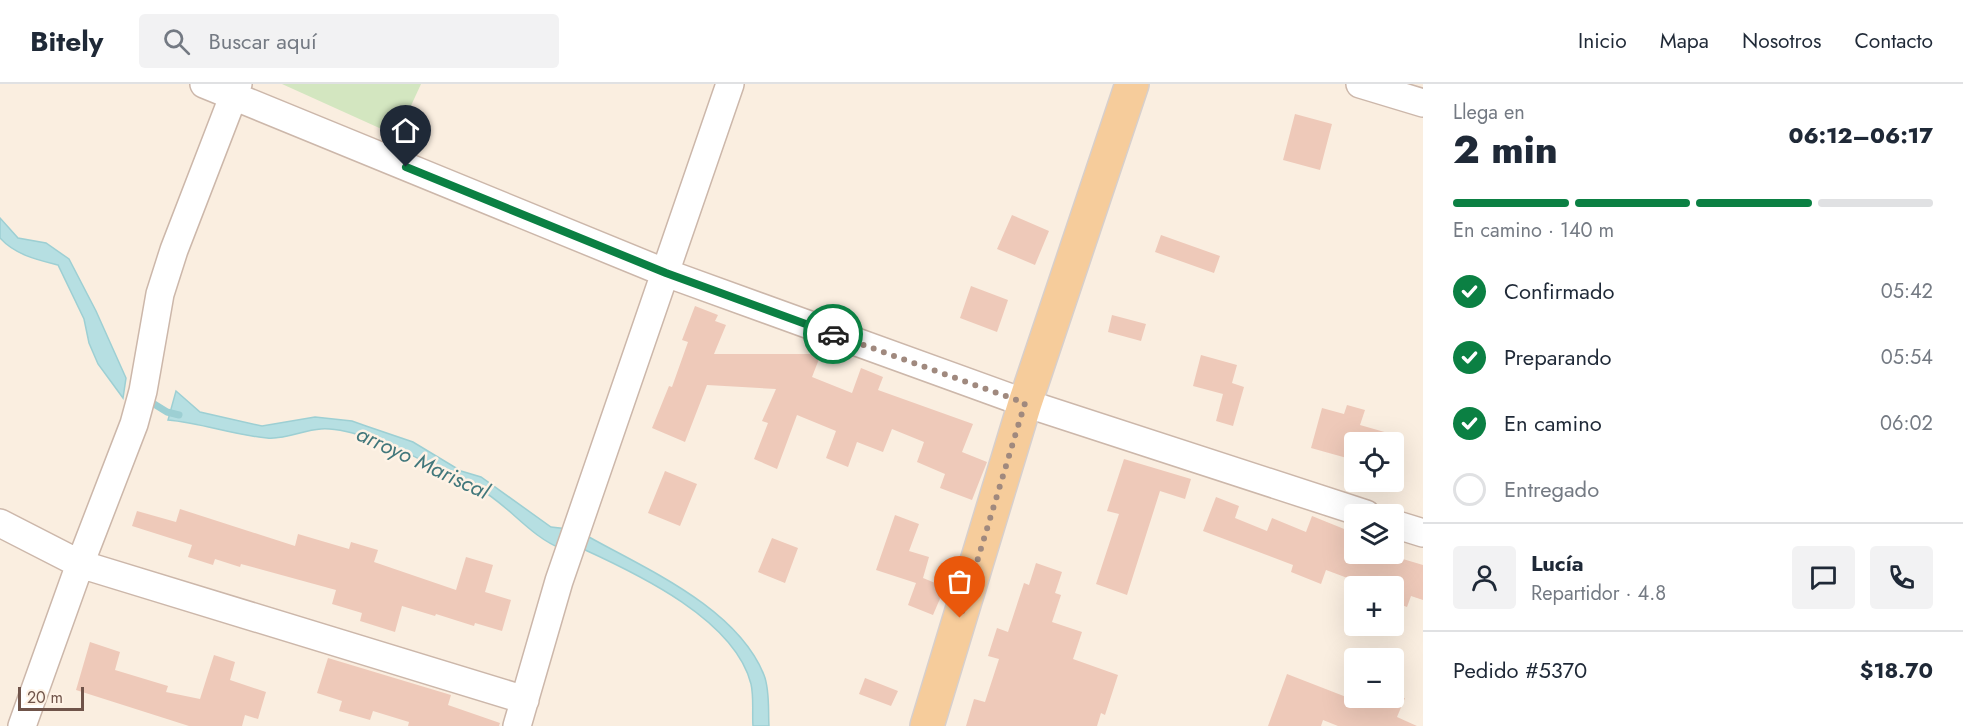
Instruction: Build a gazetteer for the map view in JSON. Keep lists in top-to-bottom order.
{
  "water": ["arroyo Mariscal"],
  "scale_bar": "20 m",
  "page": {
    "header": "Bitely",
    "search": "Buscar aquí",
    "nav": [
      "Inicio",
      "Mapa",
      "Nosotros",
      "Contacto"
    ],
    "heading": ["2 min", "Llega en", "06:12–06:17"],
    "panel": [
      "Lucía",
      "Repartidor · 4.8",
      "Pedido #5370",
      "$18.70"
    ],
    "bar": "En camino · 140 m",
    "list": [
      ["Confirmado", "05:42"],
      ["Preparando", "05:54"],
      ["En camino", "06:02"],
      "Entregado"
    ],
    "map_buttons": ["+", "−"],
    "scale": "20 m"
  }
}
